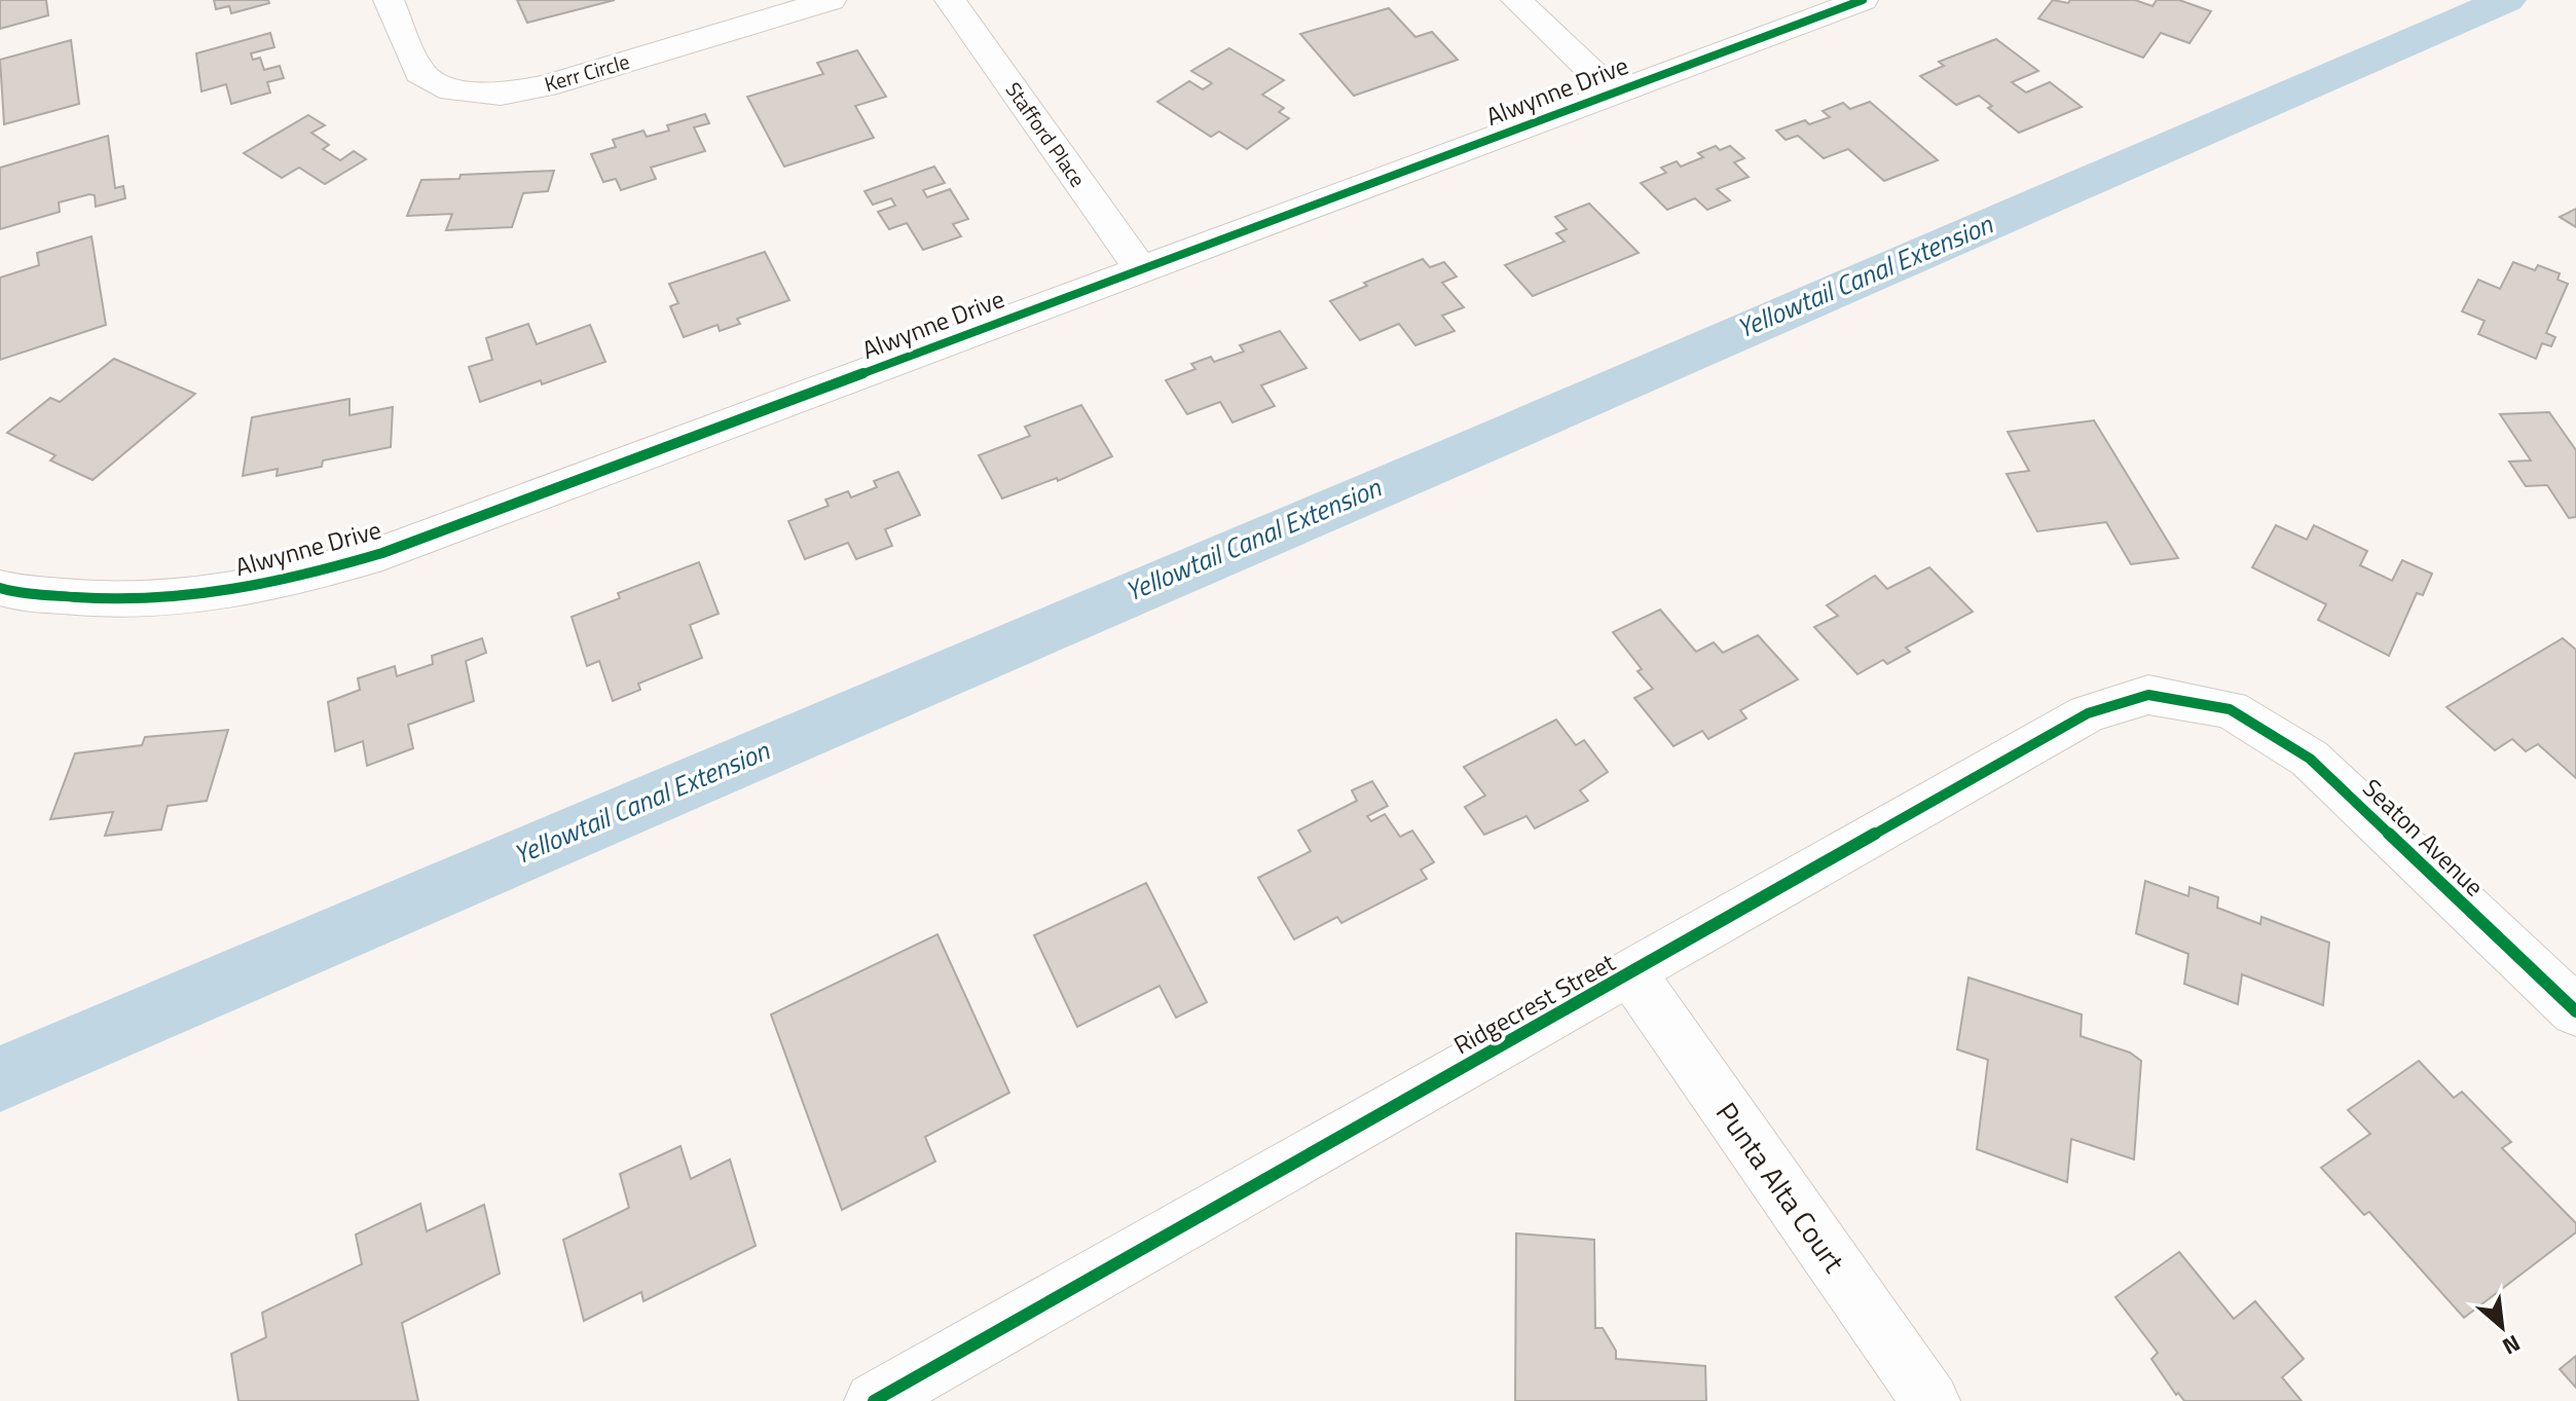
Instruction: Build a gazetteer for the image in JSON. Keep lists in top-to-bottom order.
{
  "streets": {
    "street": [
      "Kerr Circle",
      "Alwynne Drive",
      "Stafford Place",
      "Seaton Avenue",
      "Ridgecrest Street",
      "Punta Alta Court"
    ]
  },
  "crossings": [
    ["Alwynne Drive", "Stafford Place"],
    ["Seaton Avenue", "Ridgecrest Street"],
    ["Ridgecrest Street", "Punta Alta Court"]
  ],
  "water": ["Yellowtail Canal Extension"],
  "north": "bottom right"
}
